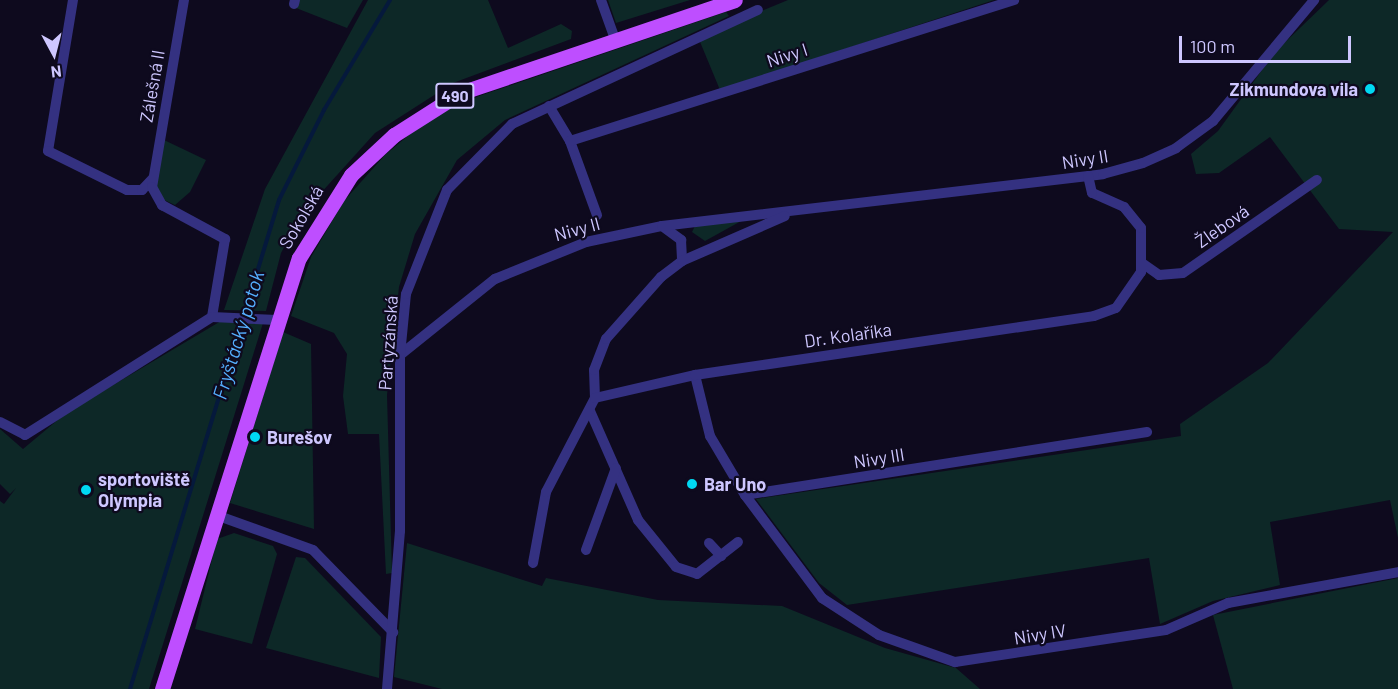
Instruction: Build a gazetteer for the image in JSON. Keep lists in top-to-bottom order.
{
  "streets": {
    "main road": ["490", "Sokolská"],
    "street": [
      "Nivy I",
      "Zálešná II",
      "Nivy II",
      "Žlebová",
      "Dr. Kolaříka",
      "Partyzánská",
      "Nivy III",
      "Nivy IV"
    ]
  },
  "crossings": [
    ["Nivy II", "Dr. Kolaříka"],
    ["Nivy II", "Partyzánská"],
    ["Žlebová", "Dr. Kolaříka"],
    ["Nivy III", "Nivy IV"]
  ],
  "water": ["Fryštácký potok"],
  "places": [
    "Zikmundova vila",
    "Burešov",
    "Bar Uno",
    "sportoviště Olympia"
  ],
  "scale_bar": "100 m",
  "north": "bottom"
}
